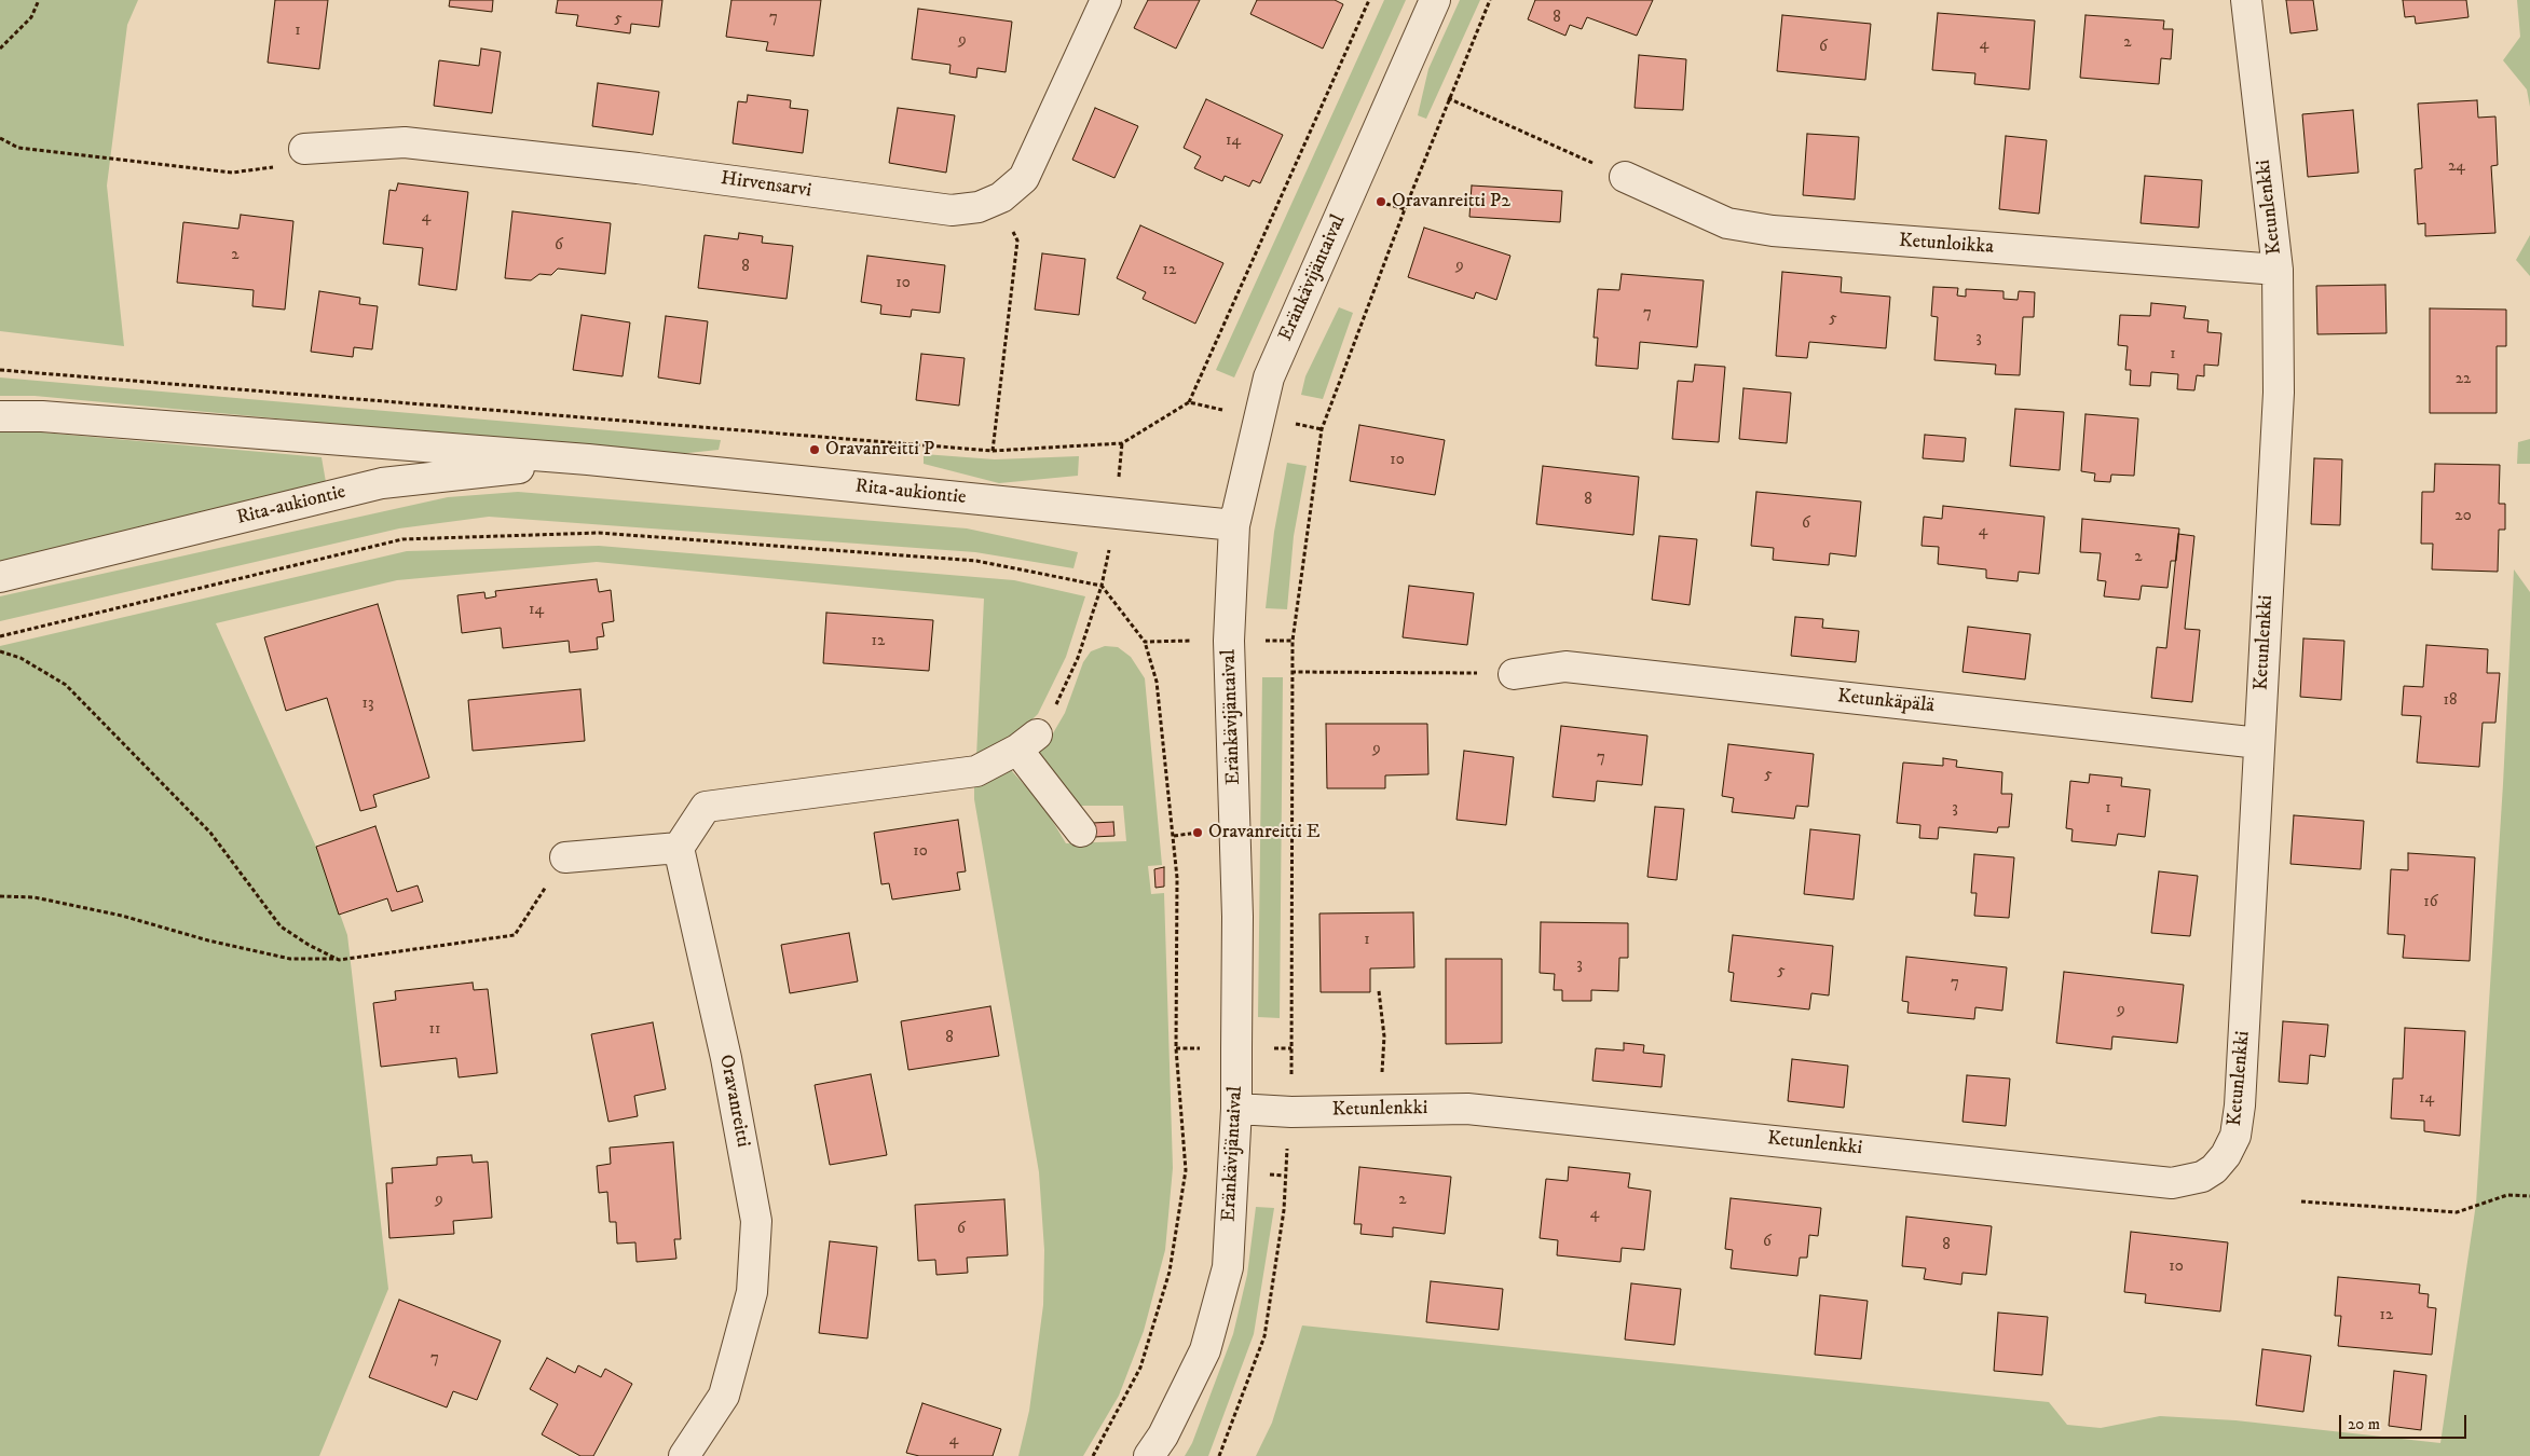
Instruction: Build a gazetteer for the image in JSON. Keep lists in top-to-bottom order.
{
  "streets": {
    "street": [
      "Hirvensarvi",
      "Ketunlenkki",
      "Ketunloikka",
      "Eränkävijäntaival",
      "Rita-aukiontie",
      "Ketunkäpälä",
      "Oravanreitti"
    ]
  },
  "crossings": [
    ["Ketunlenkki", "Ketunloikka"],
    ["Ketunlenkki", "Eränkävijäntaival"],
    ["Ketunlenkki", "Ketunkäpälä"],
    ["Eränkävijäntaival", "Rita-aukiontie"]
  ],
  "places": ["Oravanreitti P2", "Oravanreitti P", "Oravanreitti E"],
  "house_numbers": [
    "7",
    "8",
    "5",
    "1",
    "9",
    "2",
    "4",
    "6",
    "14",
    "24",
    "4",
    "6",
    "2",
    "9",
    "8",
    "12",
    "10",
    "7",
    "5",
    "3",
    "1",
    "22",
    "10",
    "8",
    "20",
    "6",
    "4",
    "2",
    "14",
    "12",
    "18",
    "13",
    "9",
    "7",
    "5",
    "3",
    "1",
    "10",
    "16",
    "1",
    "3",
    "5",
    "7",
    "9",
    "11",
    "8",
    "14",
    "9",
    "2",
    "4",
    "6",
    "6",
    "8",
    "10",
    "12",
    "7",
    "4"
  ],
  "scale_bar": "20 m"
}
